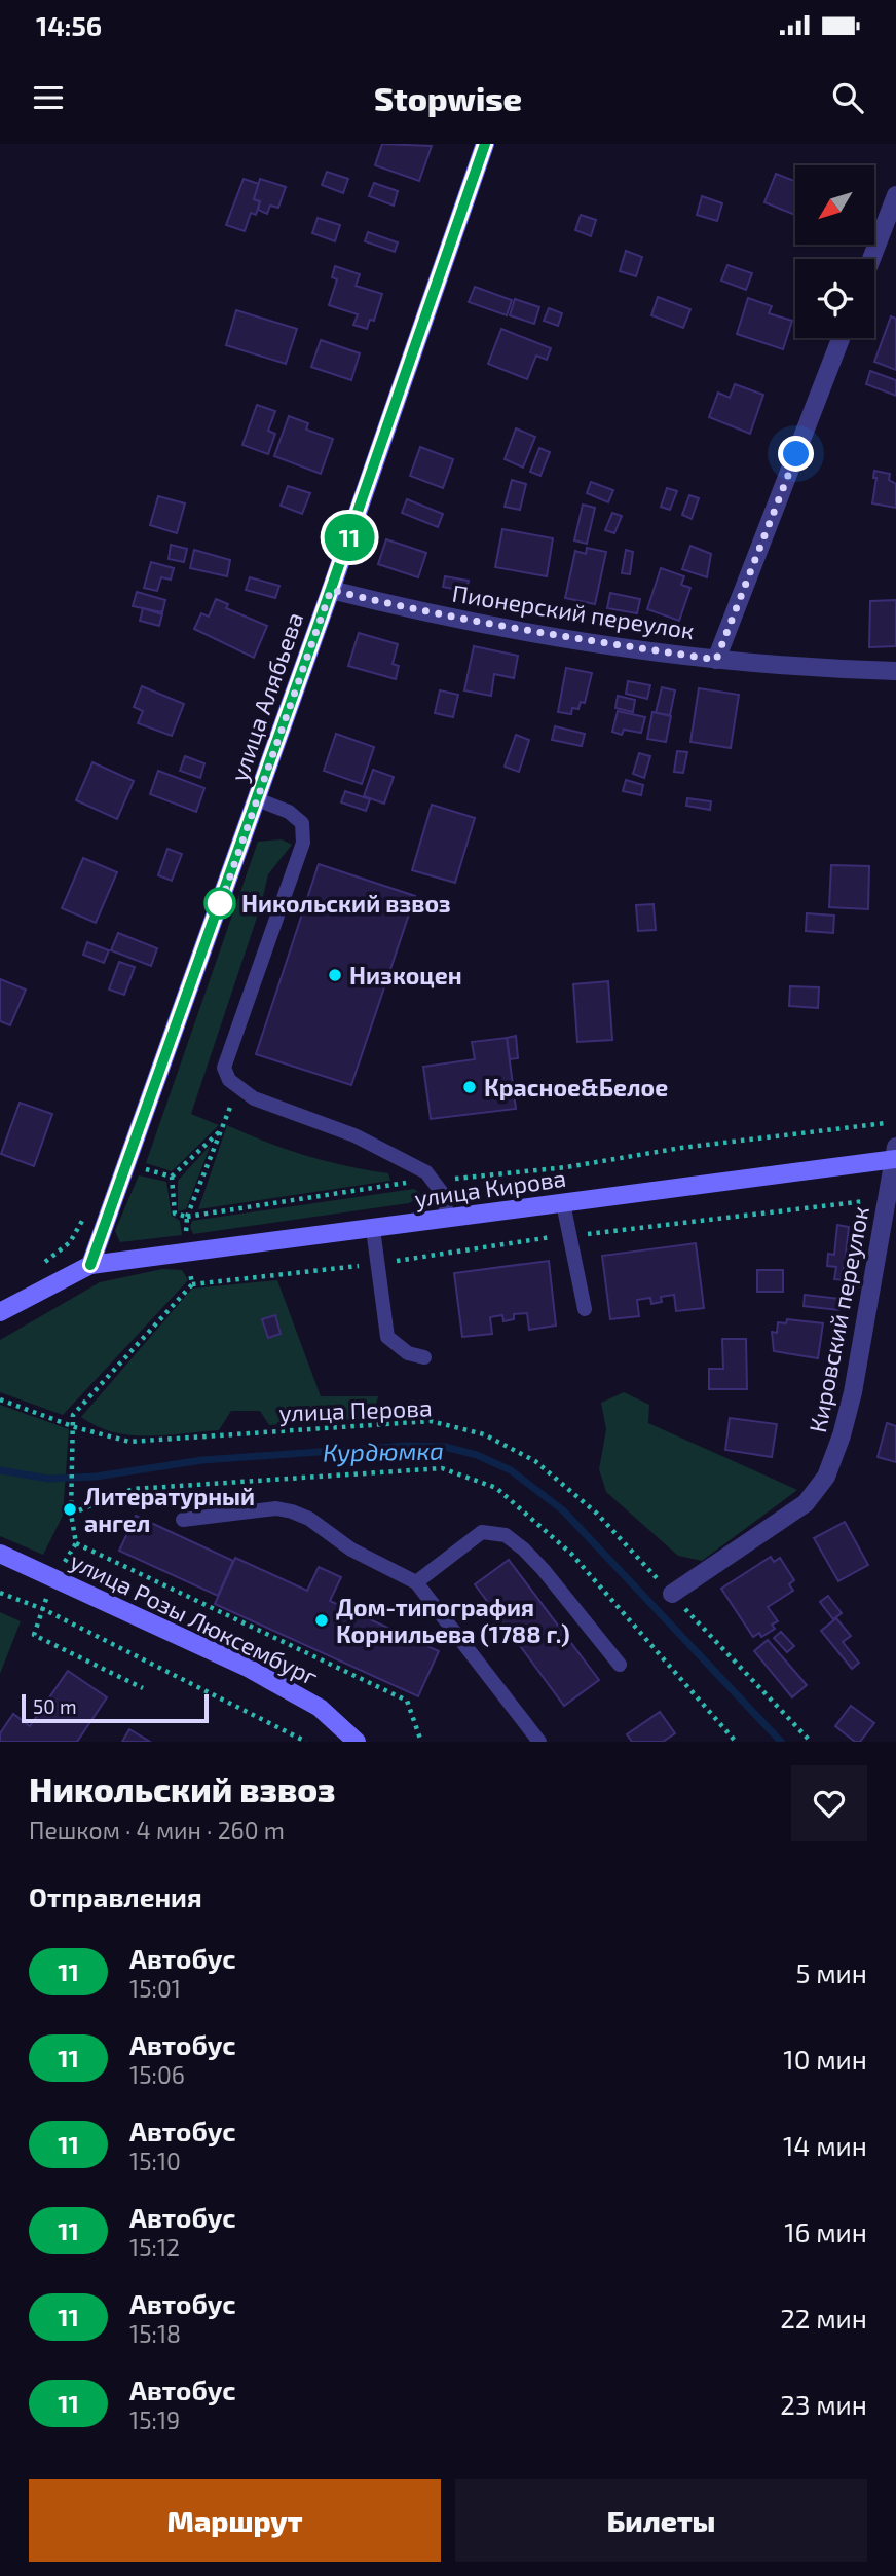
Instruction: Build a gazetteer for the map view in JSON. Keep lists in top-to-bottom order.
{
  "streets": {
    "main road": ["улица Алябьева", "улица Кирова", "улица Розы Люксембург"],
    "street": ["Пионерский переулок", "Кировский переулок"],
    "path": ["улица Перова"]
  },
  "crossings": [
    ["Пионерский переулок", "улица Алябьева"],
    ["улица Алябьева", "улица Кирова"],
    ["улица Кирова", "Кировский переулок"],
    ["Кировский переулок", "улица Перова"]
  ],
  "water": ["Курдюмка"],
  "places": [
    "Никольский взвоз",
    "Низкоцен",
    "Красное&Белое",
    "Литературный ангел",
    "Дом-типография Корнильева (1788 г.)"
  ],
  "lines": ["bus line 11"],
  "scale_bar": "50 m",
  "north": "bottom left",
  "page": {
    "status": "14:56",
    "header": "Stopwise",
    "on_map": "11",
    "scale": "50 m",
    "heading": [
      ["Никольский взвоз", "Пешком · 4 мин · 260 m"],
      "Отправления"
    ],
    "list": [
      {
        "mark": "11",
        "name": "Автобус",
        "note": "15:01",
        "value": "5 мин"
      },
      {
        "mark": "11",
        "name": "Автобус",
        "note": "15:06",
        "value": "10 мин"
      },
      {
        "mark": "11",
        "name": "Автобус",
        "note": "15:10",
        "value": "14 мин"
      },
      {
        "mark": "11",
        "name": "Автобус",
        "note": "15:12",
        "value": "16 мин"
      },
      {
        "mark": "11",
        "name": "Автобус",
        "note": "15:18",
        "value": "22 мин"
      },
      {
        "mark": "11",
        "name": "Автобус",
        "note": "15:19",
        "value": "23 мин"
      }
    ],
    "buttons": ["Маршрут", "Билеты"]
  }
}
